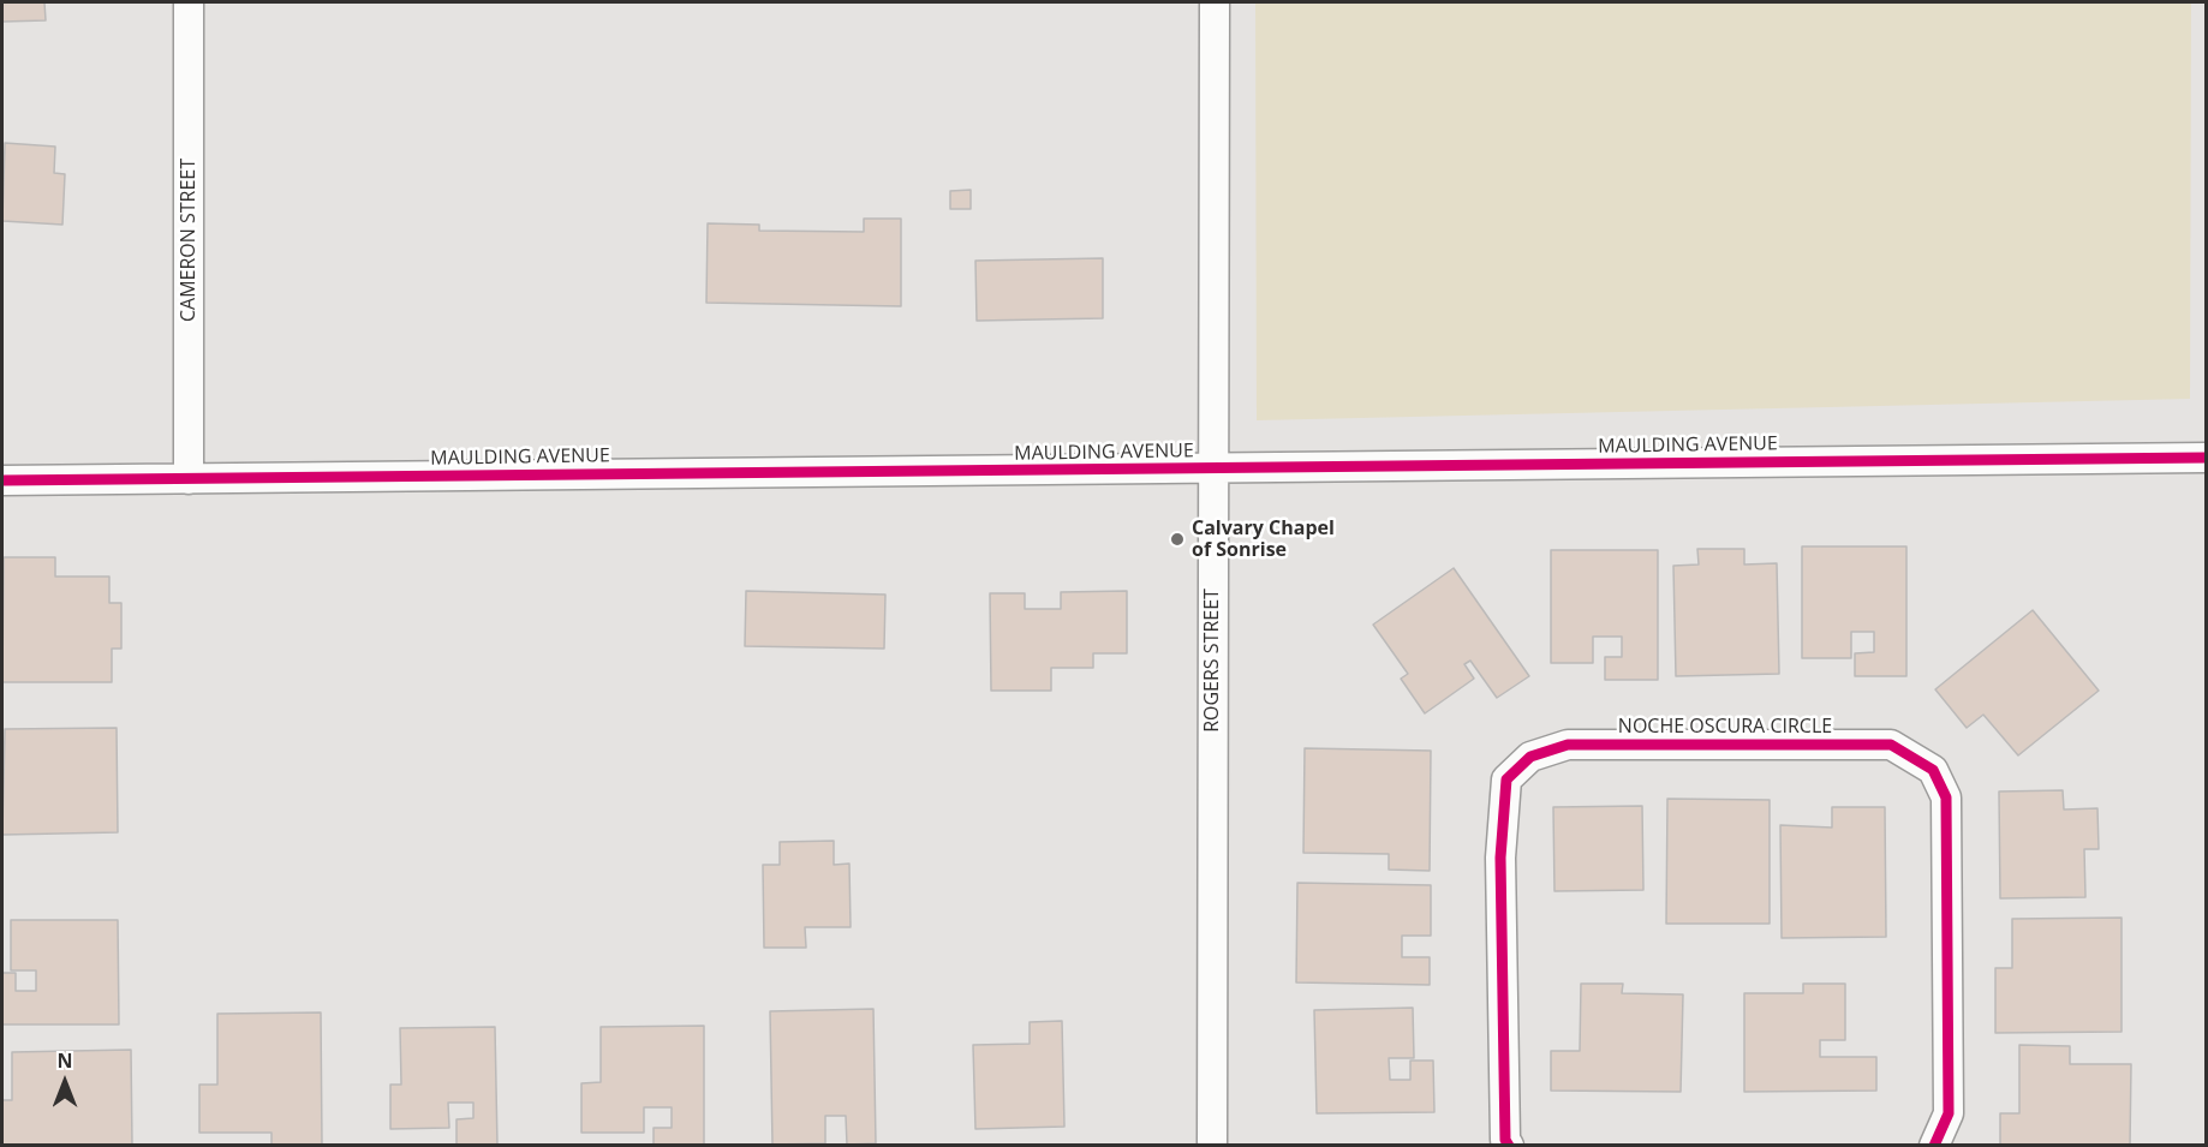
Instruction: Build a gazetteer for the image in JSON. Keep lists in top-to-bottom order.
{
  "streets": {
    "street": [
      "CAMERON STREET",
      "MAULDING AVENUE",
      "ROGERS STREET",
      "NOCHE OSCURA CIRCLE"
    ]
  },
  "crossings": [
    ["CAMERON STREET", "MAULDING AVENUE"],
    ["MAULDING AVENUE", "ROGERS STREET"]
  ],
  "places": ["Calvary Chapel of Sonrise"],
  "north": "top"
}
